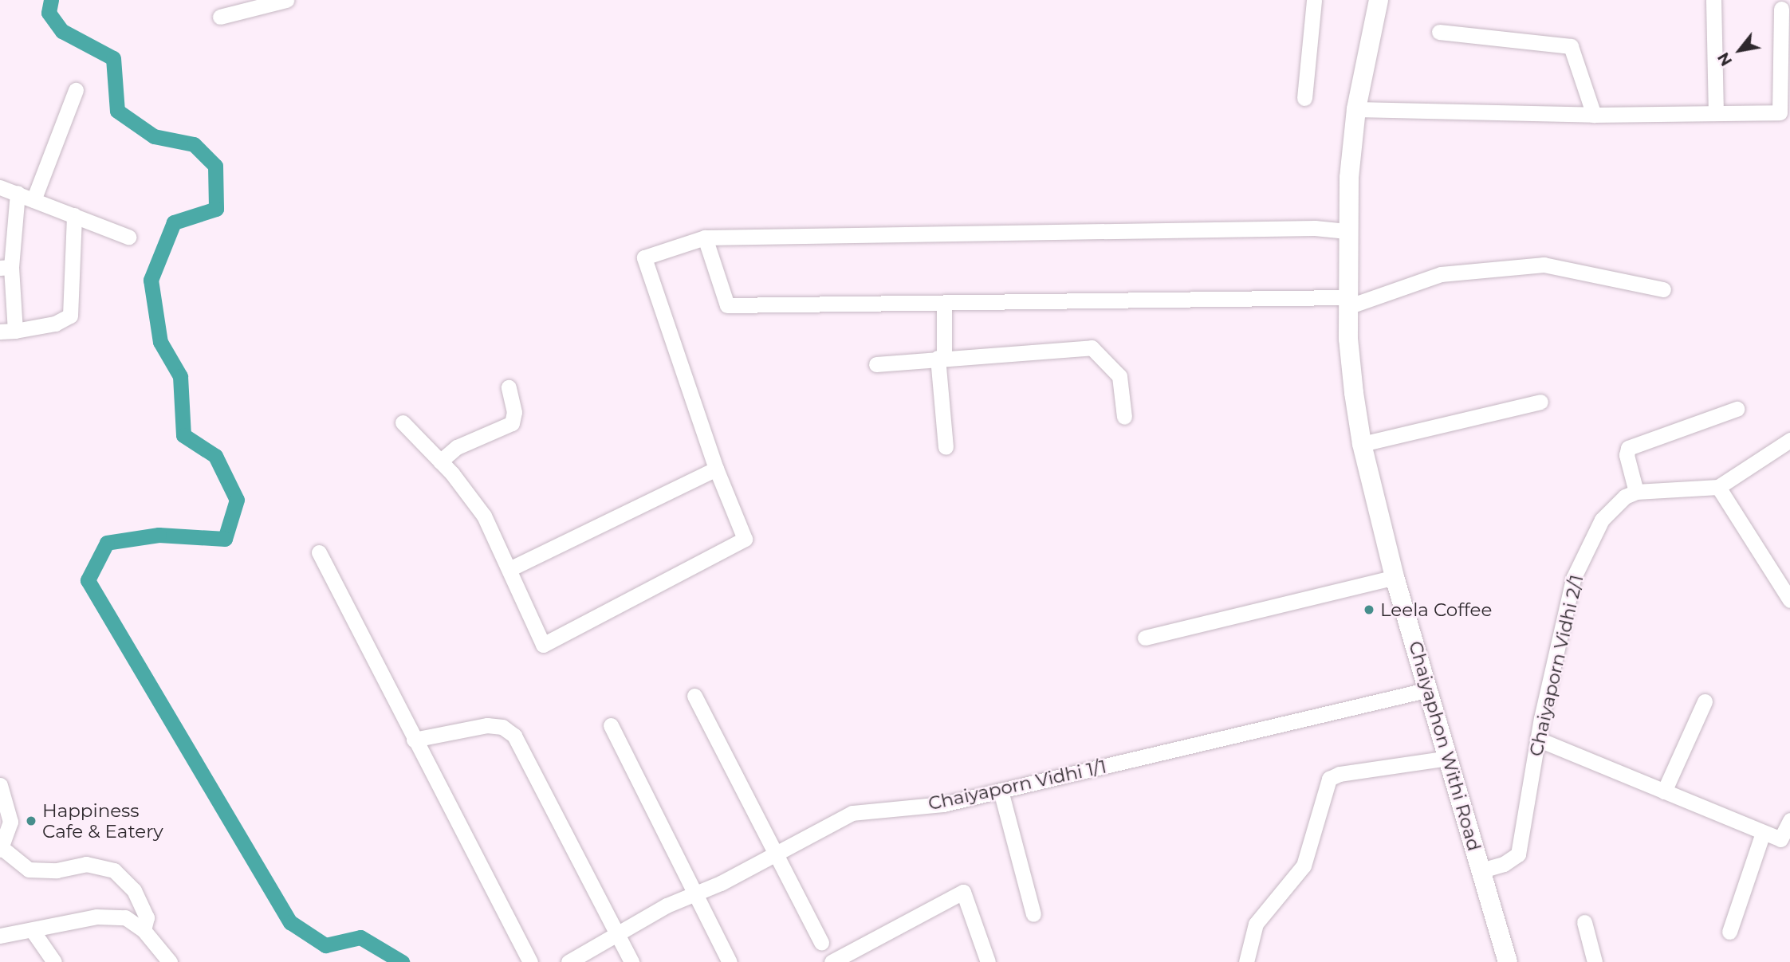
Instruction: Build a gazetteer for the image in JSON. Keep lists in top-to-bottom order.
{
  "streets": {
    "main road": ["Chaiyaphon Withi Road"],
    "street": ["Chaiyaporn Vidhi 2/1", "Chaiyaporn Vidhi 1/1"]
  },
  "crossings": [
    ["Chaiyaporn Vidhi 2/1", "Chaiyaphon Withi Road"],
    ["Chaiyaphon Withi Road", "Chaiyaporn Vidhi 1/1"]
  ],
  "places": ["Leela Coffee", "Happiness Cafe & Eatery"],
  "north": "bottom left"
}
